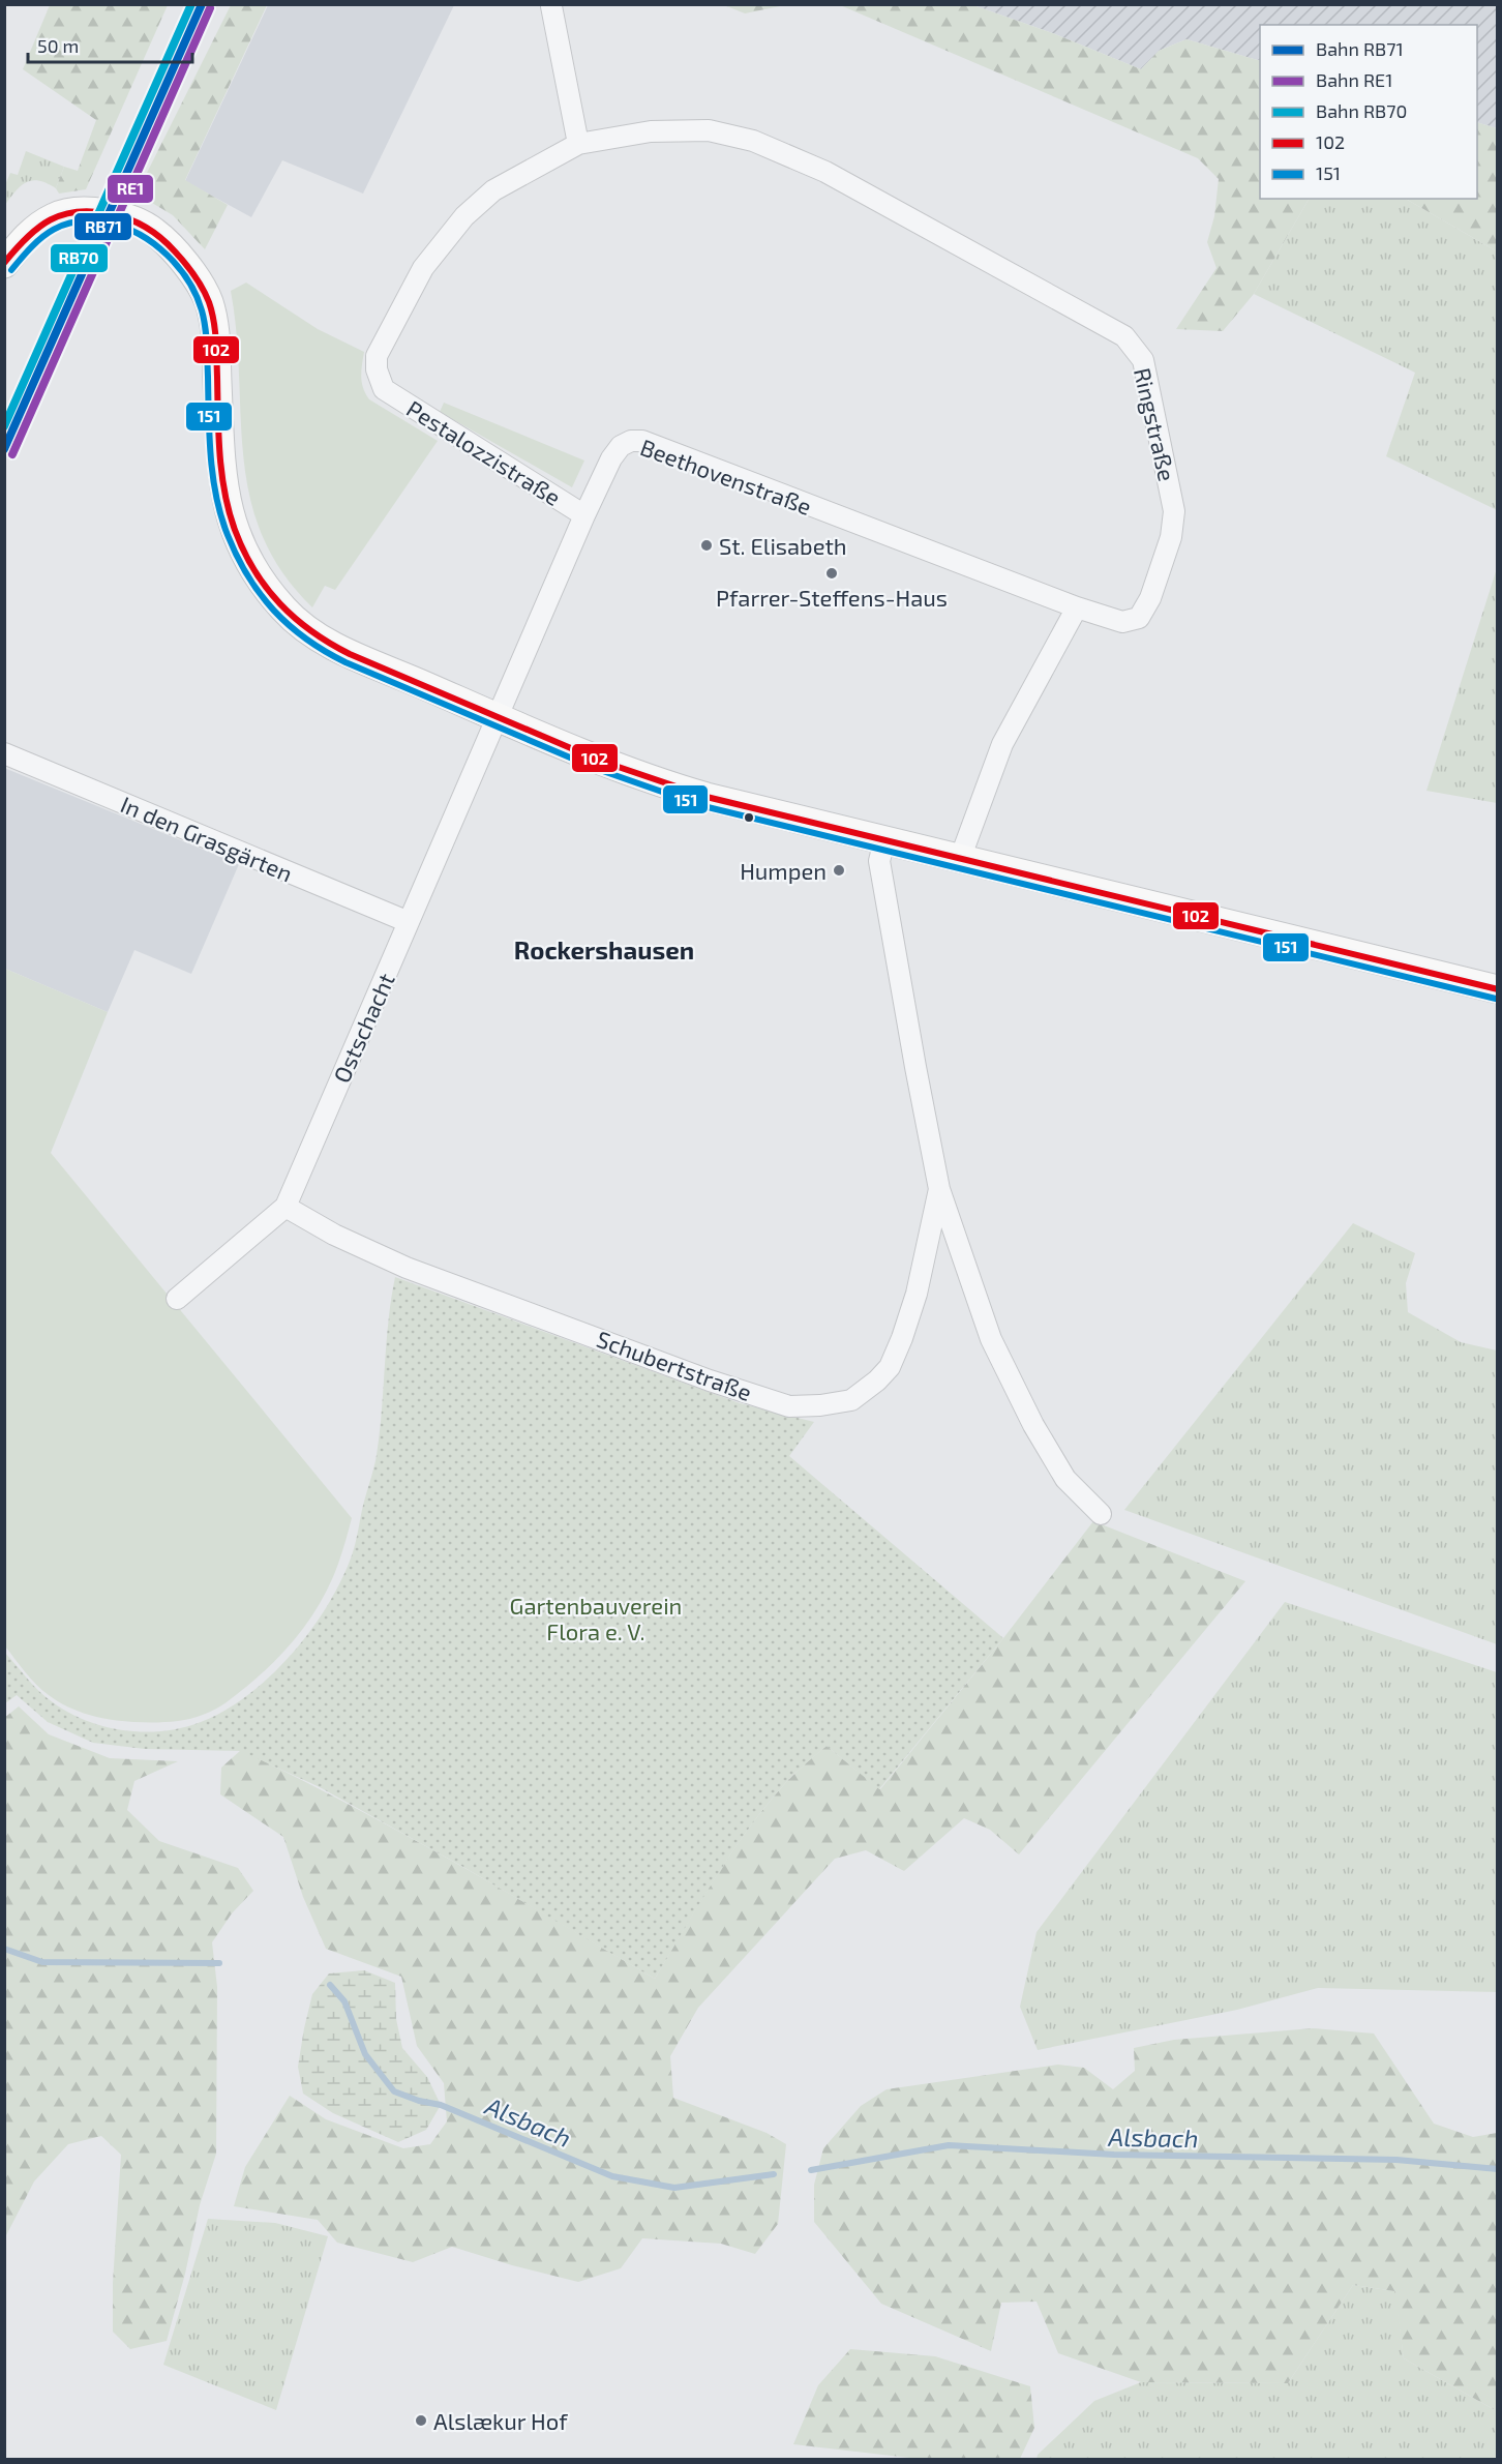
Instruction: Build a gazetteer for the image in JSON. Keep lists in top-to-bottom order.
{
  "streets": {
    "street": [
      "Ringstraße",
      "Pestalozzistraße",
      "Beethovenstraße",
      "In den Grasgärten",
      "Ostschacht",
      "Schubertstraße"
    ]
  },
  "crossings": [
    ["Ringstraße", "Pestalozzistraße"],
    ["Ringstraße", "Beethovenstraße"],
    ["Pestalozzistraße", "Beethovenstraße"],
    ["Beethovenstraße", "Ostschacht"],
    ["In den Grasgärten", "Ostschacht"],
    ["Ostschacht", "Schubertstraße"]
  ],
  "districts": ["Rockershausen"],
  "water": ["Alsbach"],
  "parks": ["Gartenbauverein Flora e. V."],
  "places": [
    "St. Elisabeth",
    "Pfarrer-Steffens-Haus",
    "Humpen",
    "Alslækur Hof"
  ],
  "lines": [
    "rail line RB71",
    "rail line RB70",
    "rail line RE1",
    "transit line 102",
    "transit line 151"
  ],
  "legend": [
    "Bahn RB71",
    "Bahn RE1",
    "Bahn RB70",
    "102",
    "151"
  ],
  "scale_bar": "50 m"
}
